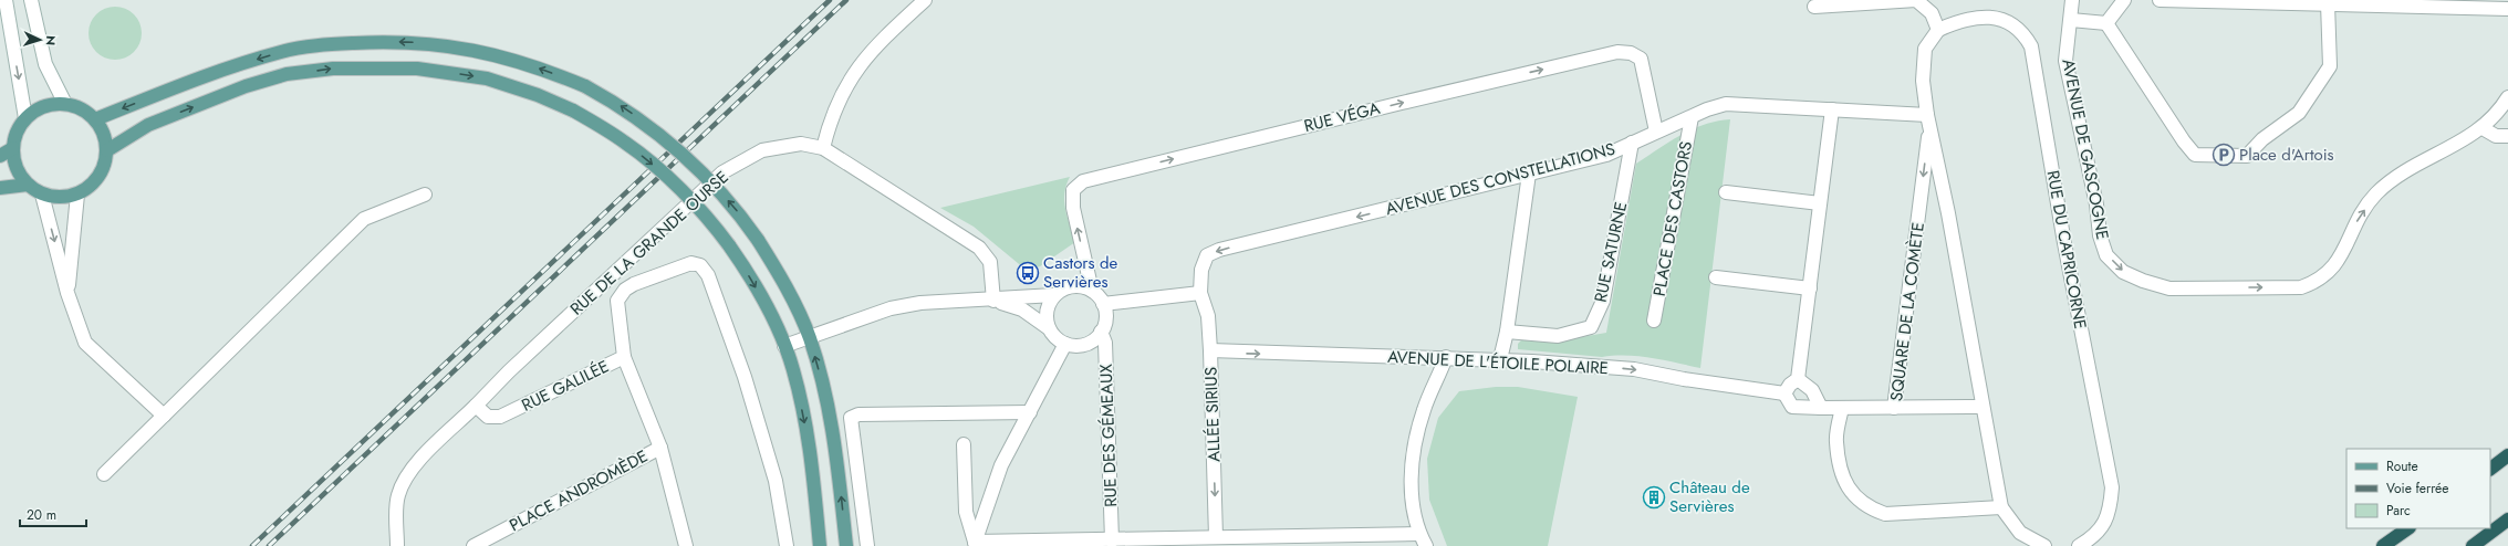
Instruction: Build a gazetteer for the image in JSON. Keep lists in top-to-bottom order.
{
  "streets": {
    "street": [
      "RUE VÉGA",
      "AVENUE DE GASCOGNE",
      "AVENUE DES CONSTELLATIONS",
      "PLACE DES CASTORS",
      "RUE DE LA GRANDE OURSE",
      "RUE DU CAPRICORNE",
      "RUE SATURNE",
      "SQUARE DE LA COMÈTE",
      "AVENUE DE L'ÉTOILE POLAIRE",
      "RUE GALILÉE",
      "ALLÉE SIRIUS",
      "RUE DES GÉMEAUX",
      "PLACE ANDROMÈDE"
    ]
  },
  "crossings": [
    ["RUE VÉGA", "AVENUE DES CONSTELLATIONS"],
    ["RUE VÉGA", "RUE DES GÉMEAUX"],
    ["AVENUE DES CONSTELLATIONS", "PLACE DES CASTORS"],
    ["AVENUE DES CONSTELLATIONS", "RUE SATURNE"],
    ["AVENUE DES CONSTELLATIONS", "SQUARE DE LA COMÈTE"],
    ["AVENUE DES CONSTELLATIONS", "ALLÉE SIRIUS"],
    ["RUE DE LA GRANDE OURSE", "RUE GALILÉE"],
    ["RUE DU CAPRICORNE", "SQUARE DE LA COMÈTE"],
    ["AVENUE DE L'ÉTOILE POLAIRE", "ALLÉE SIRIUS"]
  ],
  "one_way": ["AVENUE DES CONSTELLATIONS", "AVENUE DE L'ÉTOILE POLAIRE", "ALLÉE SIRIUS"],
  "places": {
    "parking": ["Place d'Artois"],
    "bus stop": ["Castors de Servières"],
    "building": ["Château de Servières"]
  },
  "legend": ["Route", "Voie ferrée", "Parc"],
  "scale_bar": "20 m",
  "north": "right"
}
